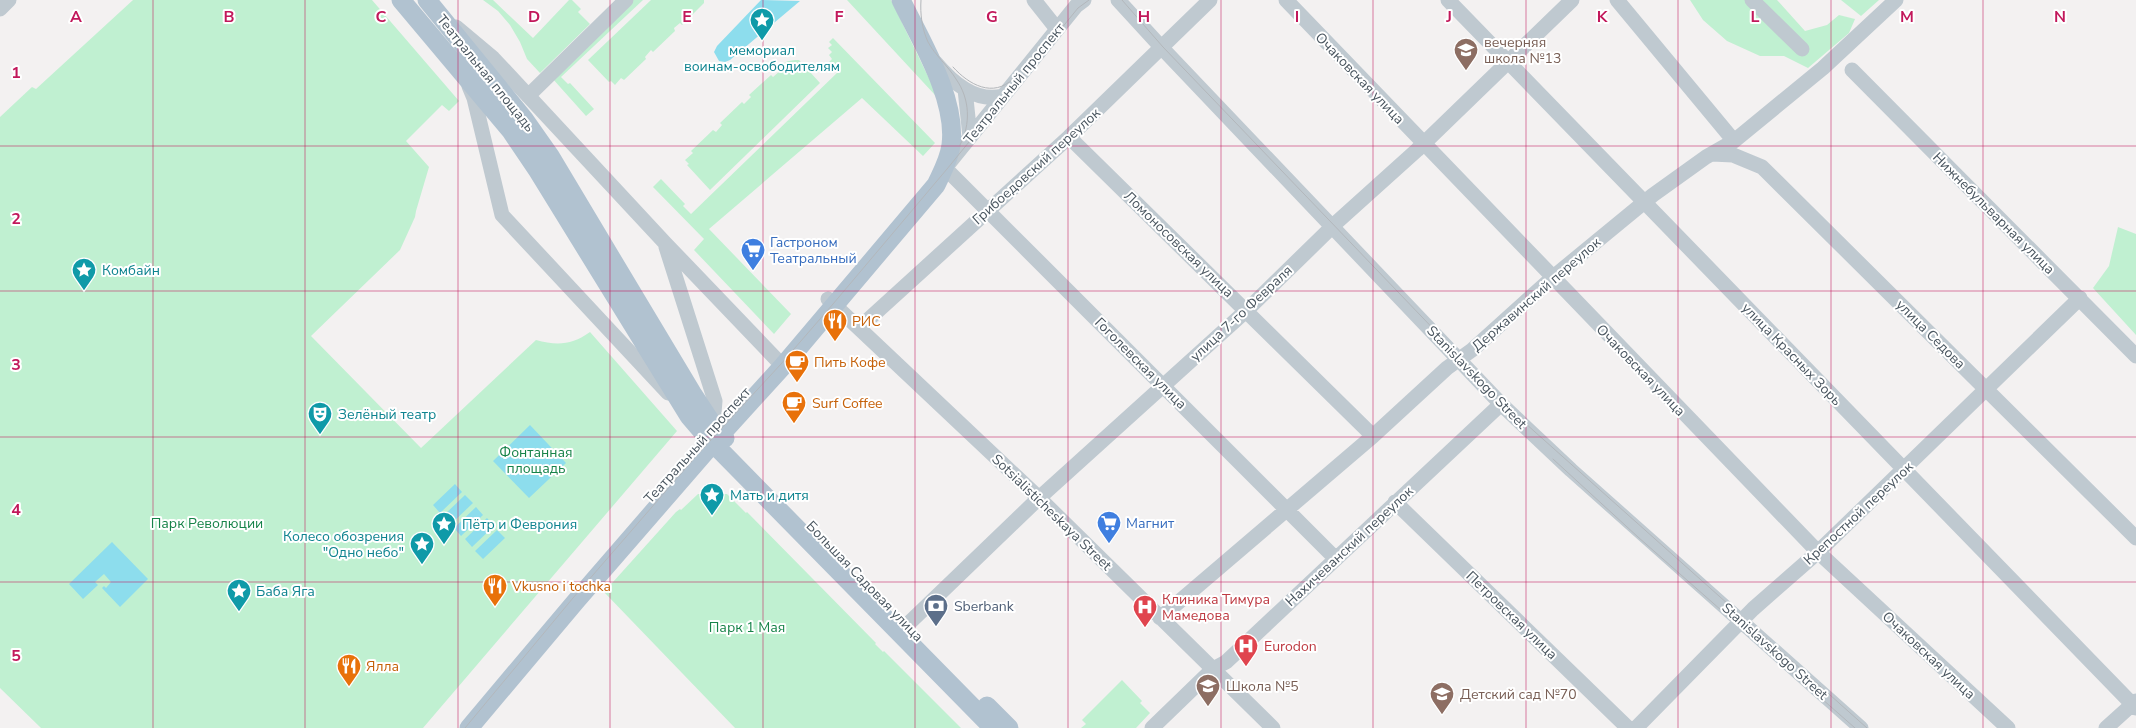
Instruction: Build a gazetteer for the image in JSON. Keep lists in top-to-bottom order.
{
  "streets": {
    "main road": ["Театральная площадь", "Театральный проспект", "Большая Садовая улица"],
    "street": [
      "Очаковская улица",
      "Грибоедовский переулок",
      "Нижнебульварная улица",
      "Ломоносовская улица",
      "Державинский переулок",
      "улица 7-го Февраля",
      "улица Седова",
      "улица Красных Зорь",
      "Гоголевская улица",
      "Stanislavskogo Street",
      "Sotsialisticheskaya Street",
      "Крепостной переулок",
      "Нахичеванский переулок",
      "Петровская улица"
    ]
  },
  "crossings": [
    ["Театральная площадь", "Театральный проспект"],
    ["Театральная площадь", "Большая Садовая улица"],
    ["Очаковская улица", "Державинский переулок"],
    ["Очаковская улица", "улица 7-го Февраля"],
    ["Очаковская улица", "Крепостной переулок"],
    ["Театральный проспект", "Гоголевская улица"],
    ["Театральный проспект", "Sotsialisticheskaya Street"],
    ["Театральный проспект", "Большая Садовая улица"],
    ["Грибоедовский переулок", "Ломоносовская улица"],
    ["Грибоедовский переулок", "Гоголевская улица"],
    ["Грибоедовский переулок", "Stanislavskogo Street"],
    ["Грибоедовский переулок", "Sotsialisticheskaya Street"],
    ["Нижнебульварная улица", "Крепостной переулок"],
    ["Ломоносовская улица", "Державинский переулок"],
    ["Ломоносовская улица", "улица 7-го Февраля"],
    ["Державинский переулок", "улица Седова"],
    ["Державинский переулок", "улица Красных Зорь"],
    ["Державинский переулок", "Гоголевская улица"],
    ["Державинский переулок", "Stanislavskogo Street"],
    ["Державинский переулок", "Sotsialisticheskaya Street"],
    ["улица 7-го Февраля", "улица Красных Зорь"],
    ["улица 7-го Февраля", "Гоголевская улица"],
    ["улица 7-го Февраля", "Stanislavskogo Street"],
    ["улица 7-го Февраля", "Sotsialisticheskaya Street"],
    ["улица 7-го Февраля", "Большая Садовая улица"],
    ["улица Седова", "Крепостной переулок"],
    ["улица Красных Зорь", "Крепостной переулок"],
    ["Гоголевская улица", "Нахичеванский переулок"],
    ["Stanislavskogo Street", "Крепостной переулок"],
    ["Stanislavskogo Street", "Нахичеванский переулок"],
    ["Sotsialisticheskaya Street", "Нахичеванский переулок"],
    ["Нахичеванский переулок", "Петровская улица"]
  ],
  "parks": ["Фонтанная площадь", "Парк Революции", "Парк 1 Мая"],
  "places": {
    "place": [
      "мемориал воинам-освободителям",
      "Комбайн",
      "Мать и дитя",
      "Пётр и Феврония",
      "Колесо обозрения \"Одно небо\"",
      "Баба Яга"
    ],
    "school or university": ["вечерняя школа №13", "Школа №5", "Детский сад №70"],
    "supermarket": ["Гастроном Театральный", "Магнит"],
    "restaurant": ["РИС", "Vkusno i tochka", "Ялла"],
    "cafe": ["Пить Кофе", "Surf Coffee"],
    "theatre": ["Зелёный театр"],
    "bank": ["Sberbank"],
    "hospital": ["Клиника Тимура Мамедова", "Eurodon"]
  },
  "grid": {
    "columns": [
      "A",
      "B",
      "C",
      "D",
      "E",
      "F",
      "G",
      "H",
      "I",
      "J",
      "K",
      "L",
      "M",
      "N"
    ],
    "rows": [
      "1",
      "2",
      "3",
      "4",
      "5"
    ]
  }
}
